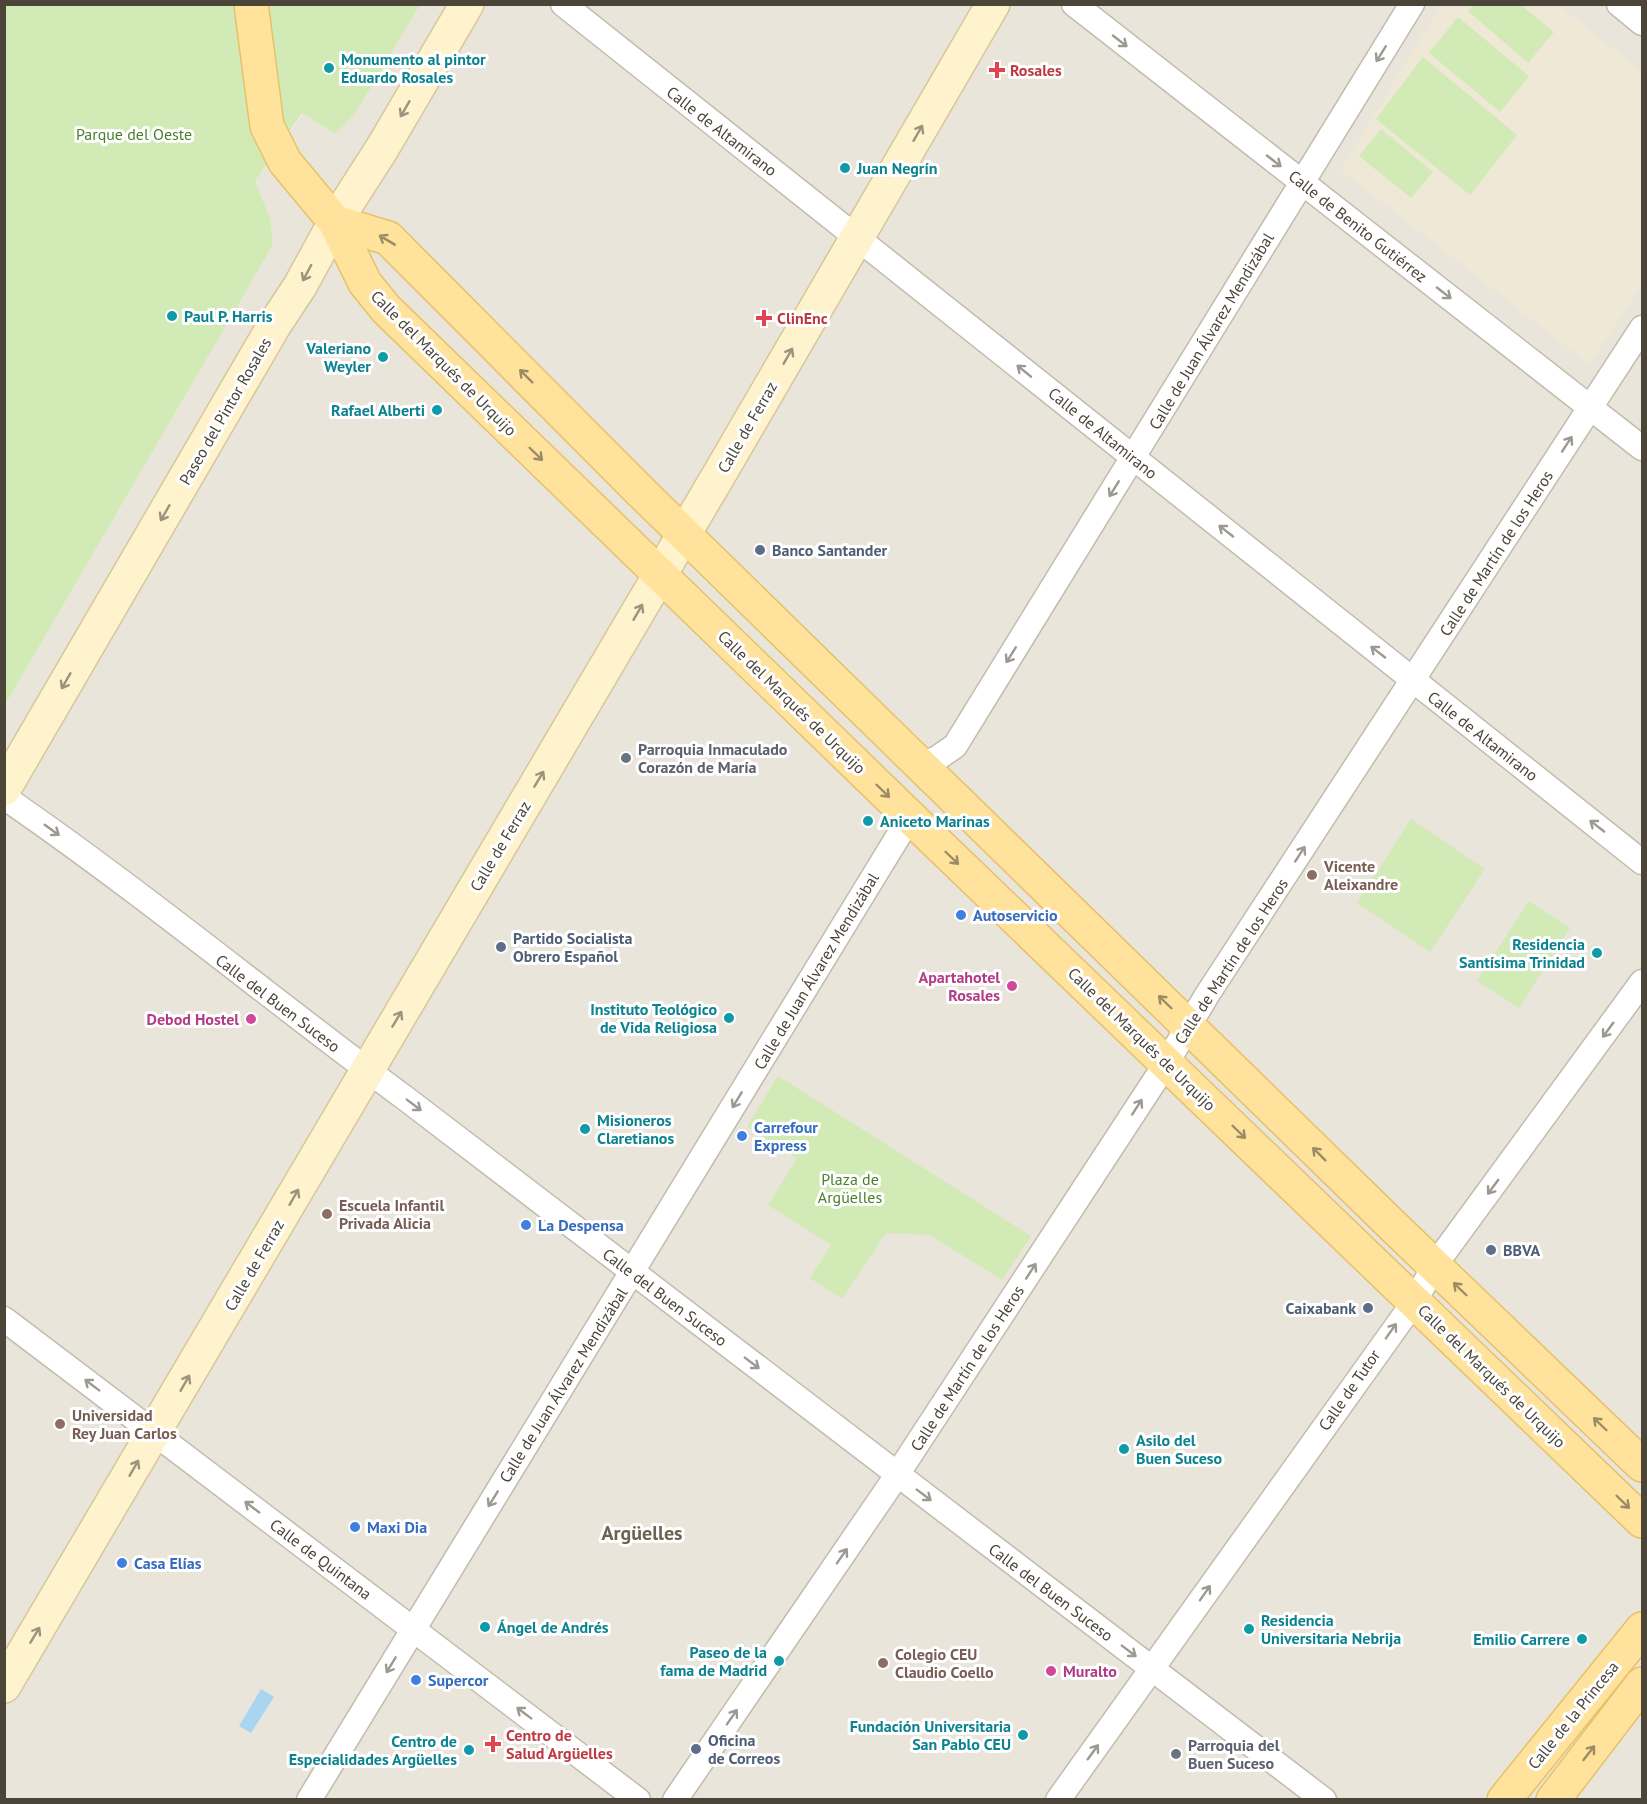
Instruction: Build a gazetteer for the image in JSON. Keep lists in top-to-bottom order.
{
  "streets": {
    "main road": [
      "Calle del Marqués de Urquijo",
      "Paseo del Pintor Rosales",
      "Calle de Ferraz",
      "Calle de la Princesa"
    ],
    "street": [
      "Calle de Altamirano",
      "Calle de Benito Gutiérrez",
      "Calle de Juan Álvarez Mendizábal",
      "Calle de Martín de los Heros",
      "Calle del Buen Suceso",
      "Calle de Tutor",
      "Calle de Quintana"
    ]
  },
  "crossings": [
    ["Calle de Altamirano", "Calle de Juan Álvarez Mendizábal"],
    ["Calle de Altamirano", "Calle de Ferraz"],
    ["Calle de Altamirano", "Calle de Martín de los Heros"],
    ["Calle de Benito Gutiérrez", "Calle de Juan Álvarez Mendizábal"],
    ["Calle de Benito Gutiérrez", "Calle de Martín de los Heros"],
    ["Calle de Juan Álvarez Mendizábal", "Calle del Marqués de Urquijo"],
    ["Calle de Juan Álvarez Mendizábal", "Calle del Buen Suceso"],
    ["Calle de Juan Álvarez Mendizábal", "Calle de Quintana"],
    ["Calle del Marqués de Urquijo", "Paseo del Pintor Rosales"],
    ["Calle del Marqués de Urquijo", "Calle de Ferraz"],
    ["Calle del Marqués de Urquijo", "Calle de Martín de los Heros"],
    ["Calle del Marqués de Urquijo", "Calle de Tutor"],
    ["Calle de Ferraz", "Calle del Buen Suceso"],
    ["Calle de Ferraz", "Calle de Quintana"],
    ["Calle de Martín de los Heros", "Calle del Buen Suceso"],
    ["Calle del Buen Suceso", "Calle de Tutor"]
  ],
  "one_way": [
    "Calle de Altamirano",
    "Calle de Benito Gutiérrez",
    "Calle de Juan Álvarez Mendizábal",
    "Paseo del Pintor Rosales",
    "Calle de Ferraz",
    "Calle de Martín de los Heros",
    "Calle del Buen Suceso",
    "Calle de Quintana"
  ],
  "districts": ["Argüelles"],
  "parks": ["Parque del Oeste", "Plaza de Argüelles"],
  "places": {
    "other": [
      "Monumento al pintor Eduardo Rosales",
      "Juan Negrín",
      "Paul P. Harris",
      "Valeriano Weyler",
      "Rafael Alberti",
      "Banco Santander",
      "Parroquia Inmaculado Corazón de María",
      "Aniceto Marinas",
      "Vicente Aleixandre",
      "Autoservicio",
      "Partido Socialista Obrero Español",
      "Residencia Santísima Trinidad",
      "Apartahotel Rosales",
      "Instituto Teológico de Vida Religiosa",
      "Debod Hostel",
      "Misioneros Claretianos",
      "Carrefour Express",
      "Escuela Infantil Privada Alicia",
      "La Despensa",
      "BBVA",
      "Caixabank",
      "Universidad Rey Juan Carlos",
      "Asilo del Buen Suceso",
      "Maxi Dia",
      "Casa Elías",
      "Ángel de Andrés",
      "Residencia Universitaria Nebrija",
      "Emilio Carrere",
      "Paseo de la fama de Madrid",
      "Colegio CEU Claudio Coello",
      "Muralto",
      "Supercor",
      "Fundación Universitaria San Pablo CEU",
      "Oficina de Correos",
      "Centro de Especialidades Argüelles",
      "Parroquia del Buen Suceso"
    ],
    "health": ["Rosales", "ClinEnc", "Centro de Salud Argüelles"]
  }
}
